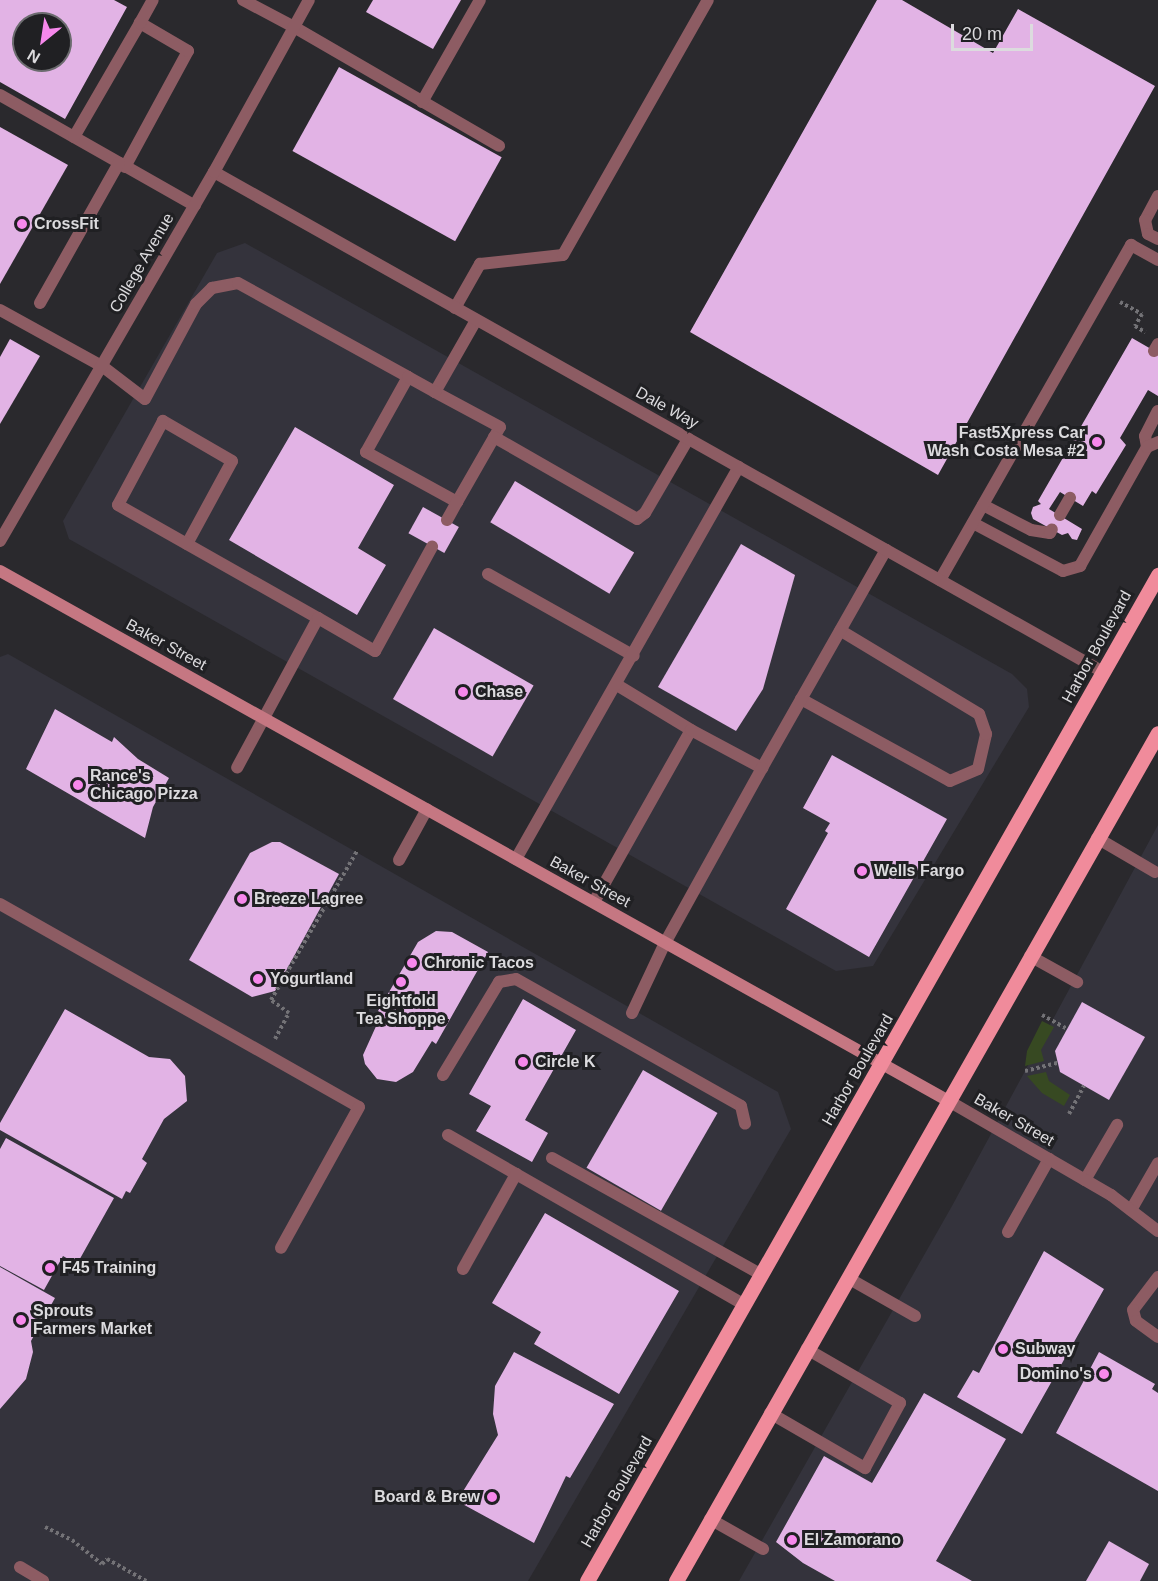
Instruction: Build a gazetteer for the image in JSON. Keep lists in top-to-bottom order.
{
  "streets": {
    "main road": ["Baker Street", "Harbor Boulevard"],
    "street": ["College Avenue", "Dale Way"]
  },
  "crossings": [
    ["College Avenue", "Dale Way"],
    ["Dale Way", "Harbor Boulevard"],
    ["Baker Street", "Harbor Boulevard"]
  ],
  "places": [
    "CrossFit",
    "Fast5Xpress Car Wash Costa Mesa #2",
    "Chase",
    "Rance's Chicago Pizza",
    "Wells Fargo",
    "Breeze Lagree",
    "Chronic Tacos",
    "Yogurtland",
    "Eightfold Tea Shoppe",
    "Circle K",
    "F45 Training",
    "Sprouts Farmers Market",
    "Subway",
    "Domino's",
    "Board & Brew",
    "El Zamorano"
  ],
  "scale_bar": "20 m",
  "north": "bottom left"
}
